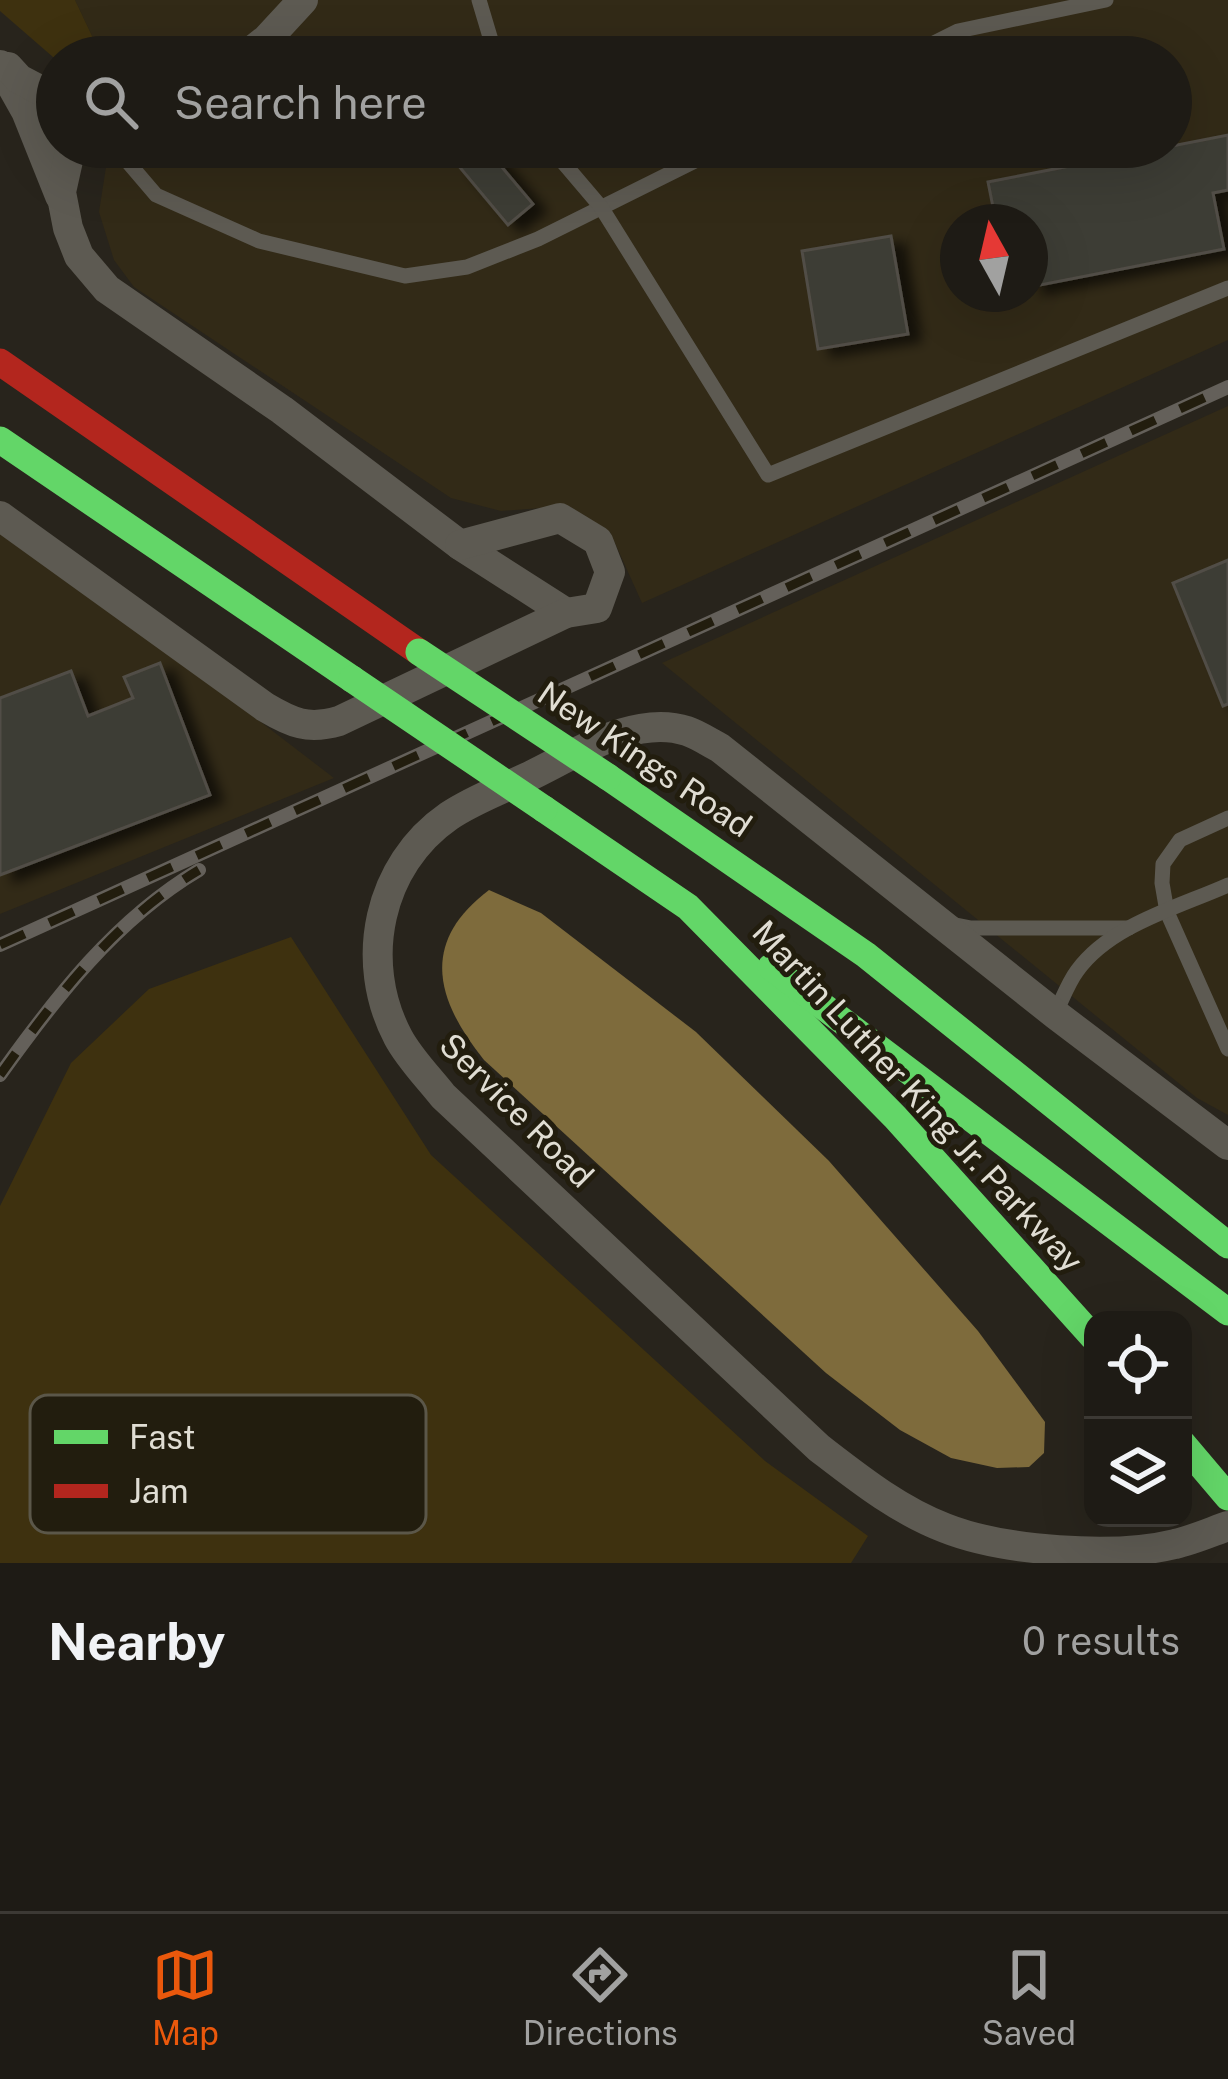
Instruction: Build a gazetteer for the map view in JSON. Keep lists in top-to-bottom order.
{
  "streets": {
    "main road": ["New Kings Road", "Martin Luther King Jr. Parkway"],
    "street": ["Service Road"]
  },
  "legend": ["Fast", "Jam"],
  "north": "top",
  "page": {
    "search": "Search here",
    "heading": ["Nearby", "0 results"],
    "nav": ["Map", "Directions", "Saved"]
  }
}
